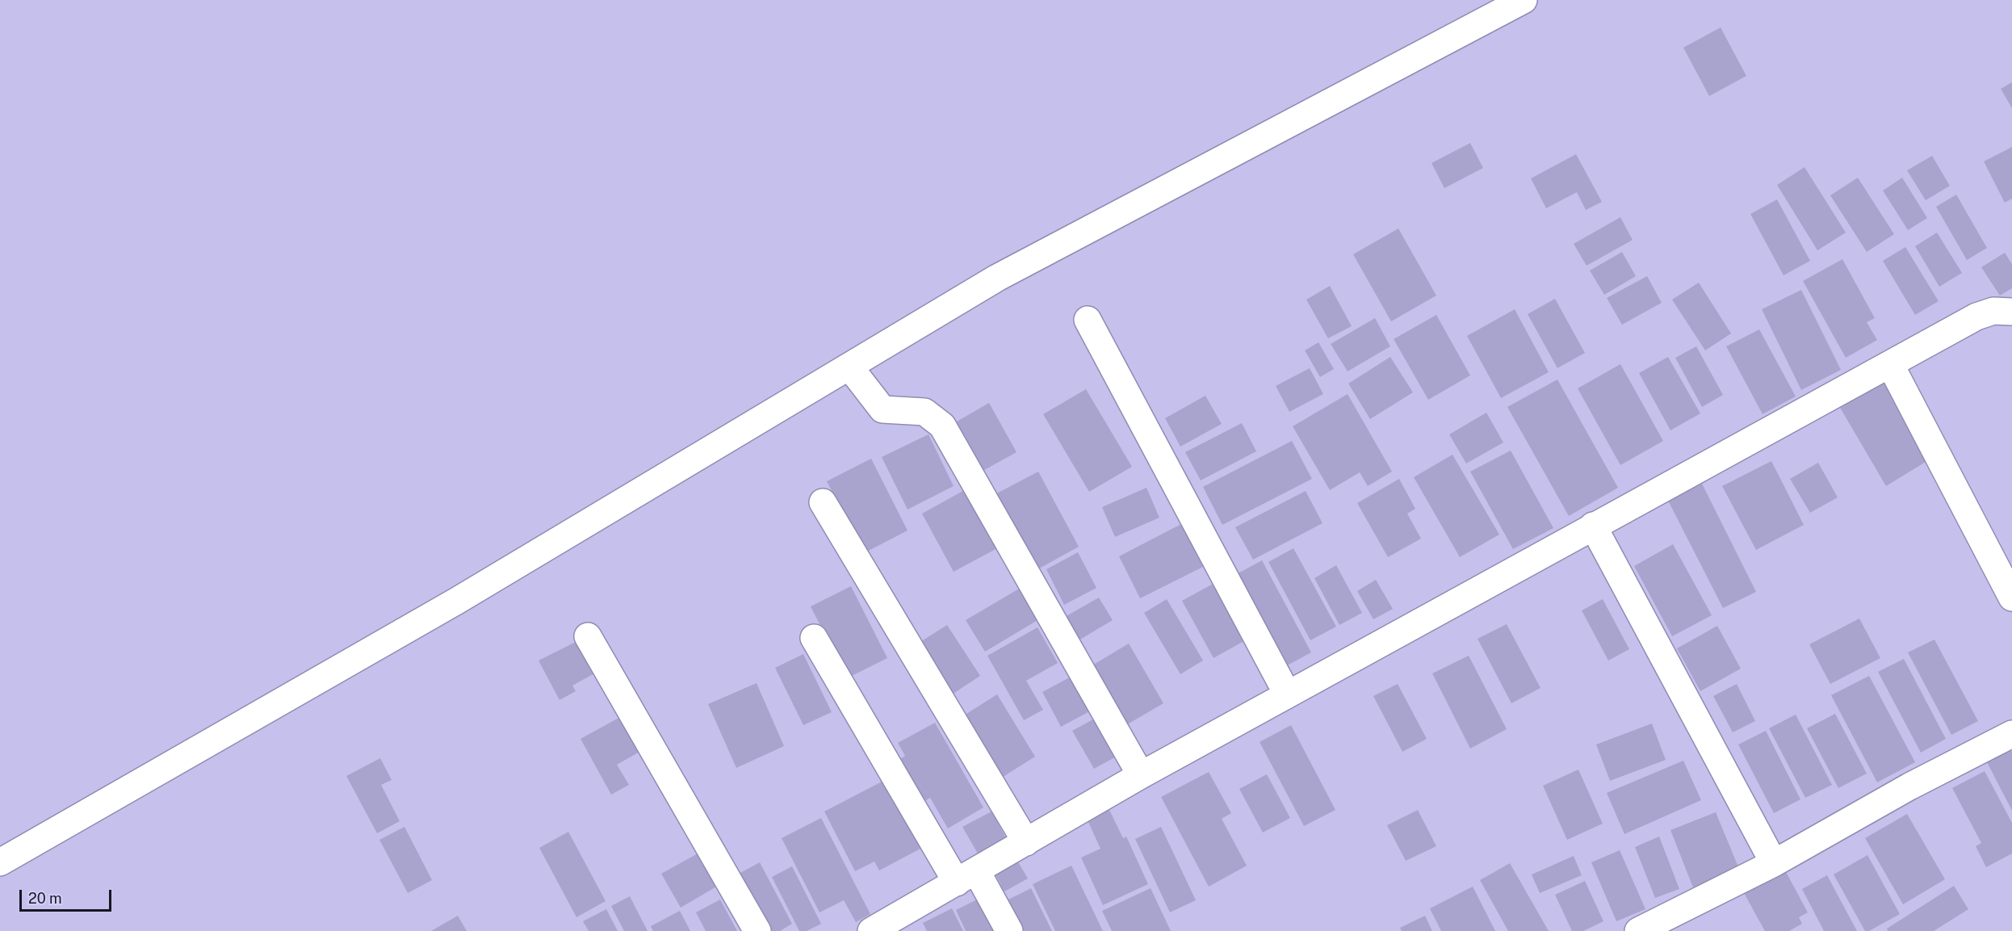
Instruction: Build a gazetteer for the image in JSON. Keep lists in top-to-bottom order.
{
  "scale_bar": "20 m"
}
